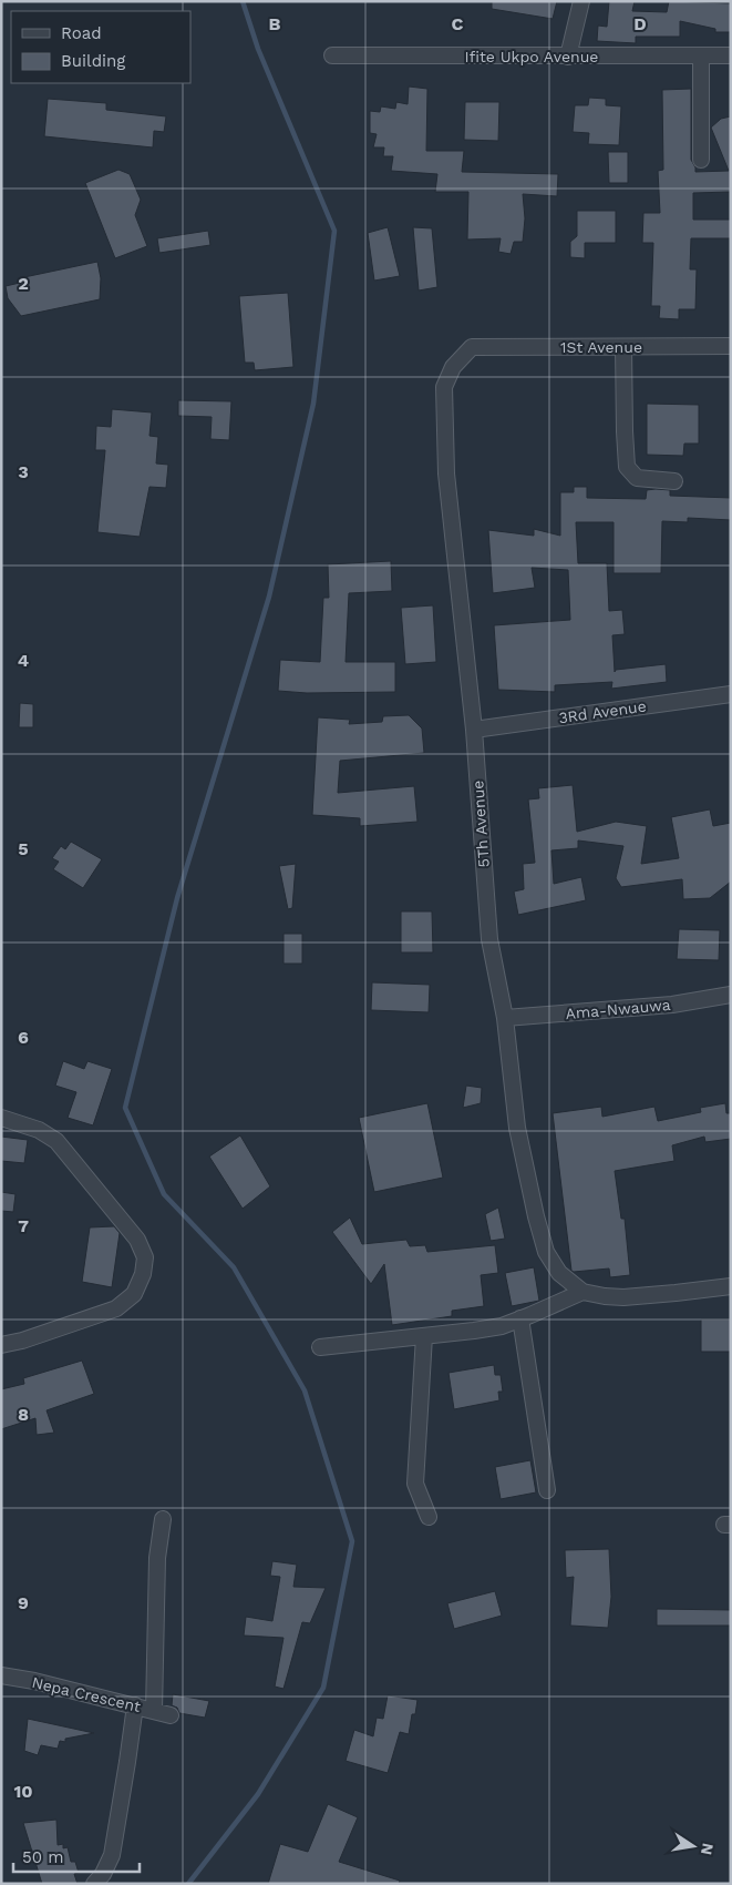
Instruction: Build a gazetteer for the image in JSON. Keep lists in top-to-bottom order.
{
  "streets": {
    "street": [
      "Ifite Ukpo Avenue",
      "1St Avenue",
      "3Rd Avenue",
      "5Th Avenue",
      "Ama-Nwauwa",
      "Nepa Crescent"
    ]
  },
  "crossings": [
    ["1St Avenue", "5Th Avenue"],
    ["3Rd Avenue", "5Th Avenue"],
    ["5Th Avenue", "Ama-Nwauwa"]
  ],
  "legend": ["Road", "Building"],
  "scale_bar": "50 m",
  "north": "right",
  "grid": {
    "columns": ["B", "C", "D"],
    "rows": [
      "2",
      "3",
      "4",
      "5",
      "6",
      "7",
      "8",
      "9",
      "10"
    ]
  }
}
